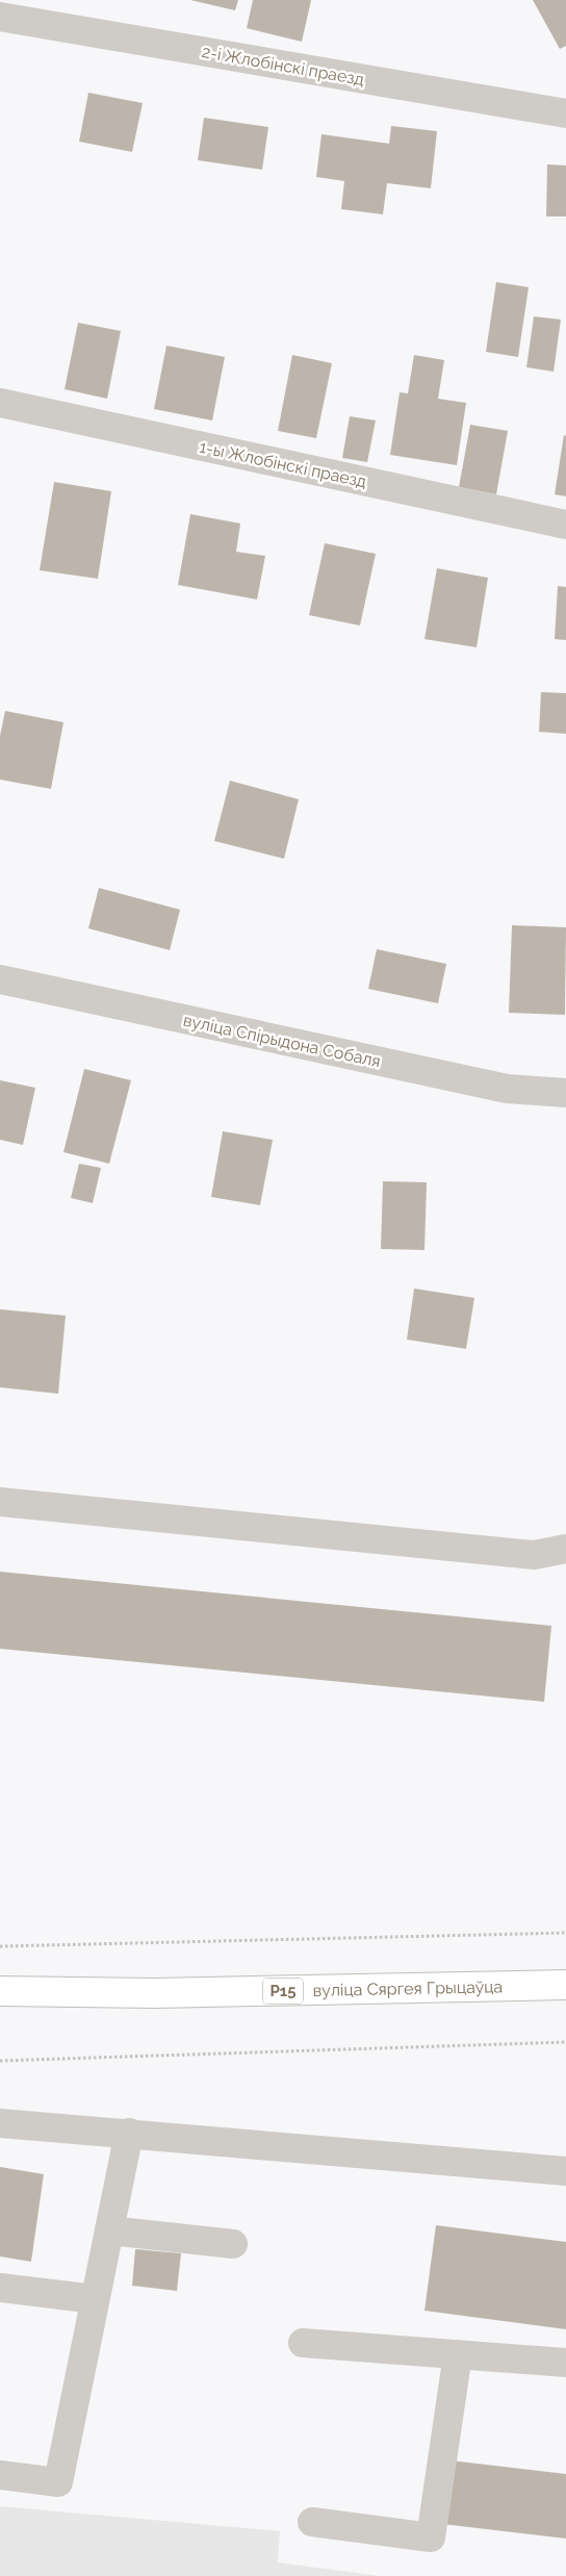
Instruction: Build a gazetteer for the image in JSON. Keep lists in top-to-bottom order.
{
  "streets": {
    "main road": ["вуліца Сяргея Грыцаўца", "Р15"],
    "street": ["2-і Жлобінскі праезд", "1-ы Жлобінскі праезд", "вуліца Спірыдона Собаля"]
  }
}
